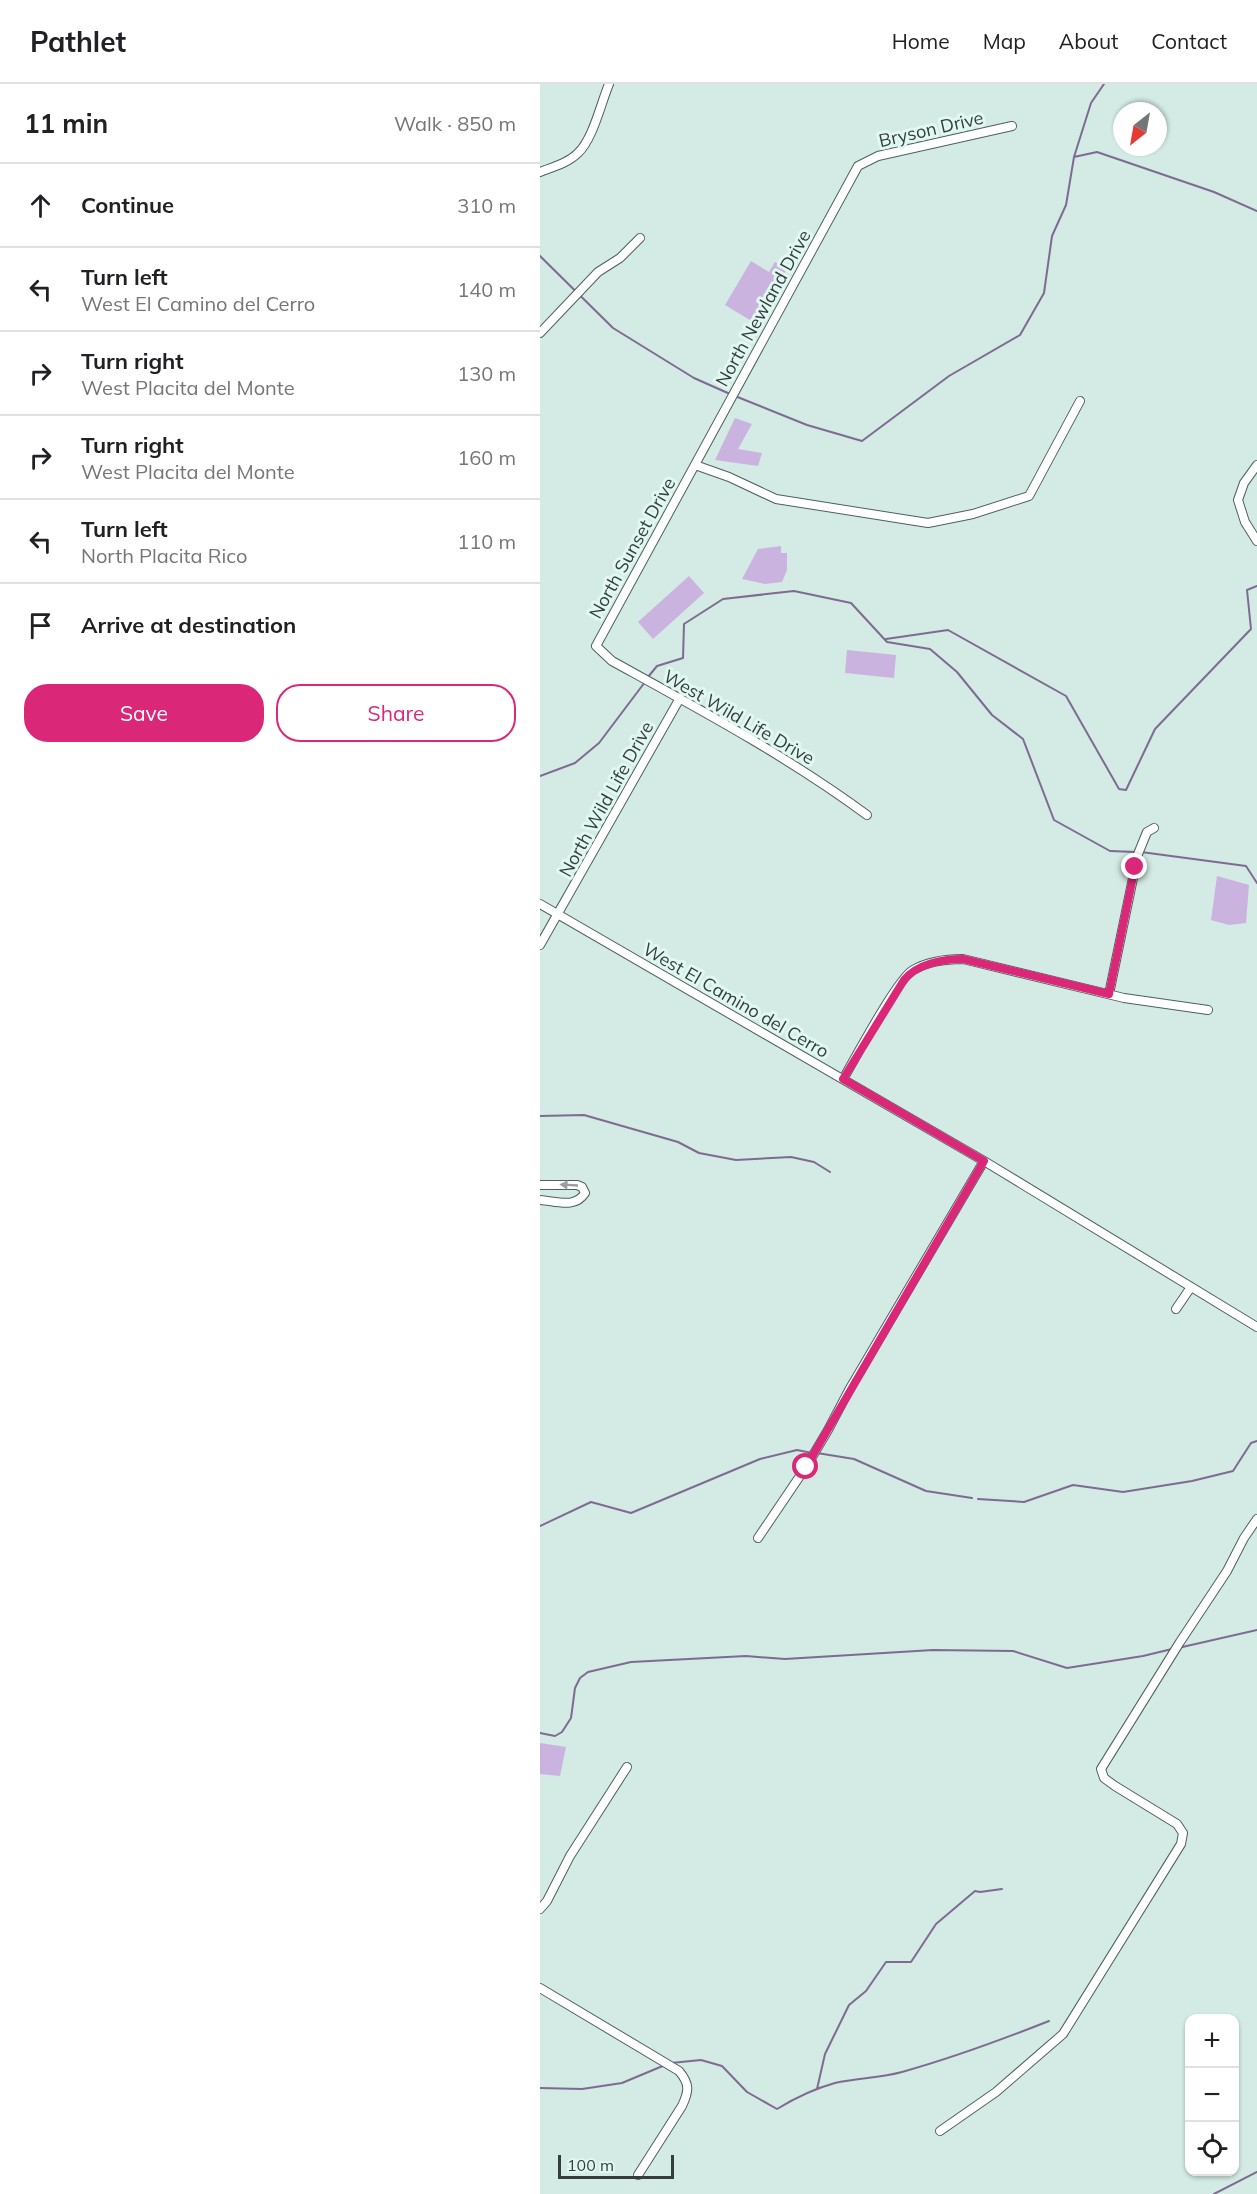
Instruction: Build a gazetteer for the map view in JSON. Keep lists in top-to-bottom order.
{
  "streets": {
    "street": [
      "Bryson Drive",
      "North Newland Drive",
      "North Sunset Drive",
      "West Wild Life Drive",
      "North Wild Life Drive",
      "West El Camino del Cerro"
    ]
  },
  "crossings": [
    ["Bryson Drive", "North Newland Drive"],
    ["North Newland Drive", "North Sunset Drive"],
    ["North Sunset Drive", "West Wild Life Drive"],
    ["West Wild Life Drive", "North Wild Life Drive"],
    ["North Wild Life Drive", "West El Camino del Cerro"]
  ],
  "scale_bar": "100 m",
  "north": "bottom left",
  "page": {
    "header": "Pathlet",
    "nav": [
      "Home",
      "Map",
      "About",
      "Contact"
    ],
    "heading": ["11 min", "Walk · 850 m"],
    "list": [
      ["Continue", "310 m"],
      ["Turn left", "West El Camino del Cerro", "140 m"],
      ["Turn right", "West Placita del Monte", "130 m"],
      ["Turn right", "West Placita del Monte", "160 m"],
      ["Turn left", "North Placita Rico", "110 m"],
      "Arrive at destination"
    ],
    "buttons": ["Save", "Share"],
    "map_buttons": ["+", "−"],
    "scale": "100 m"
  }
}
